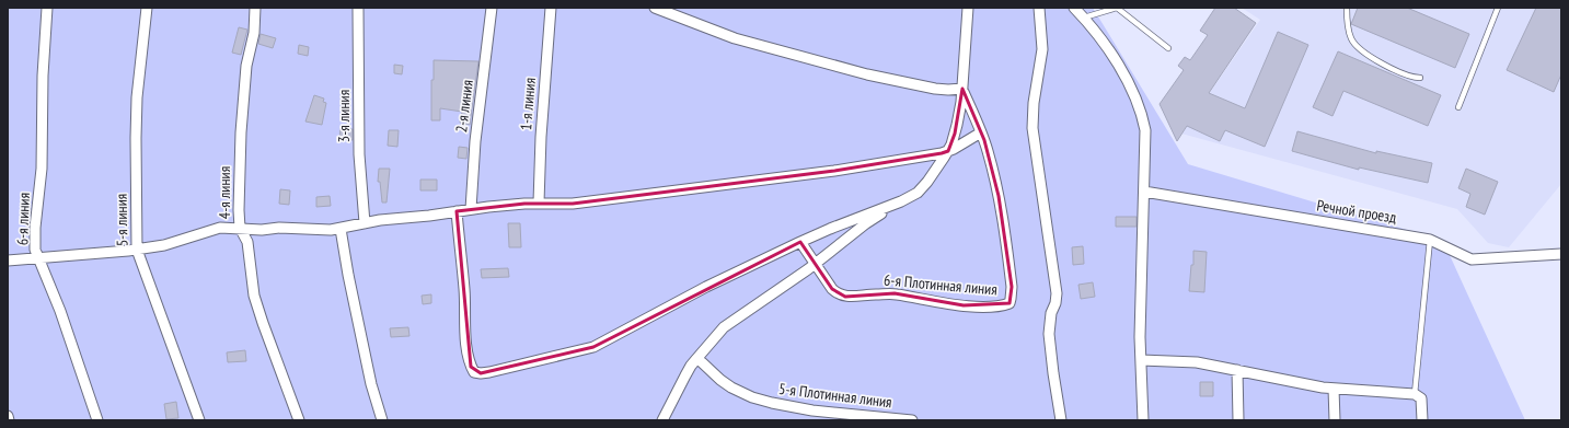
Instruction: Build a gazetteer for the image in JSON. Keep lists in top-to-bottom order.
{
  "streets": {
    "street": [
      "1-я линия",
      "2-я линия",
      "3-я линия",
      "4-я линия",
      "Речной проезд",
      "6-я линия",
      "5-я линия",
      "6-я Плотинная линия",
      "5-я Плотинная линия"
    ]
  }
}
